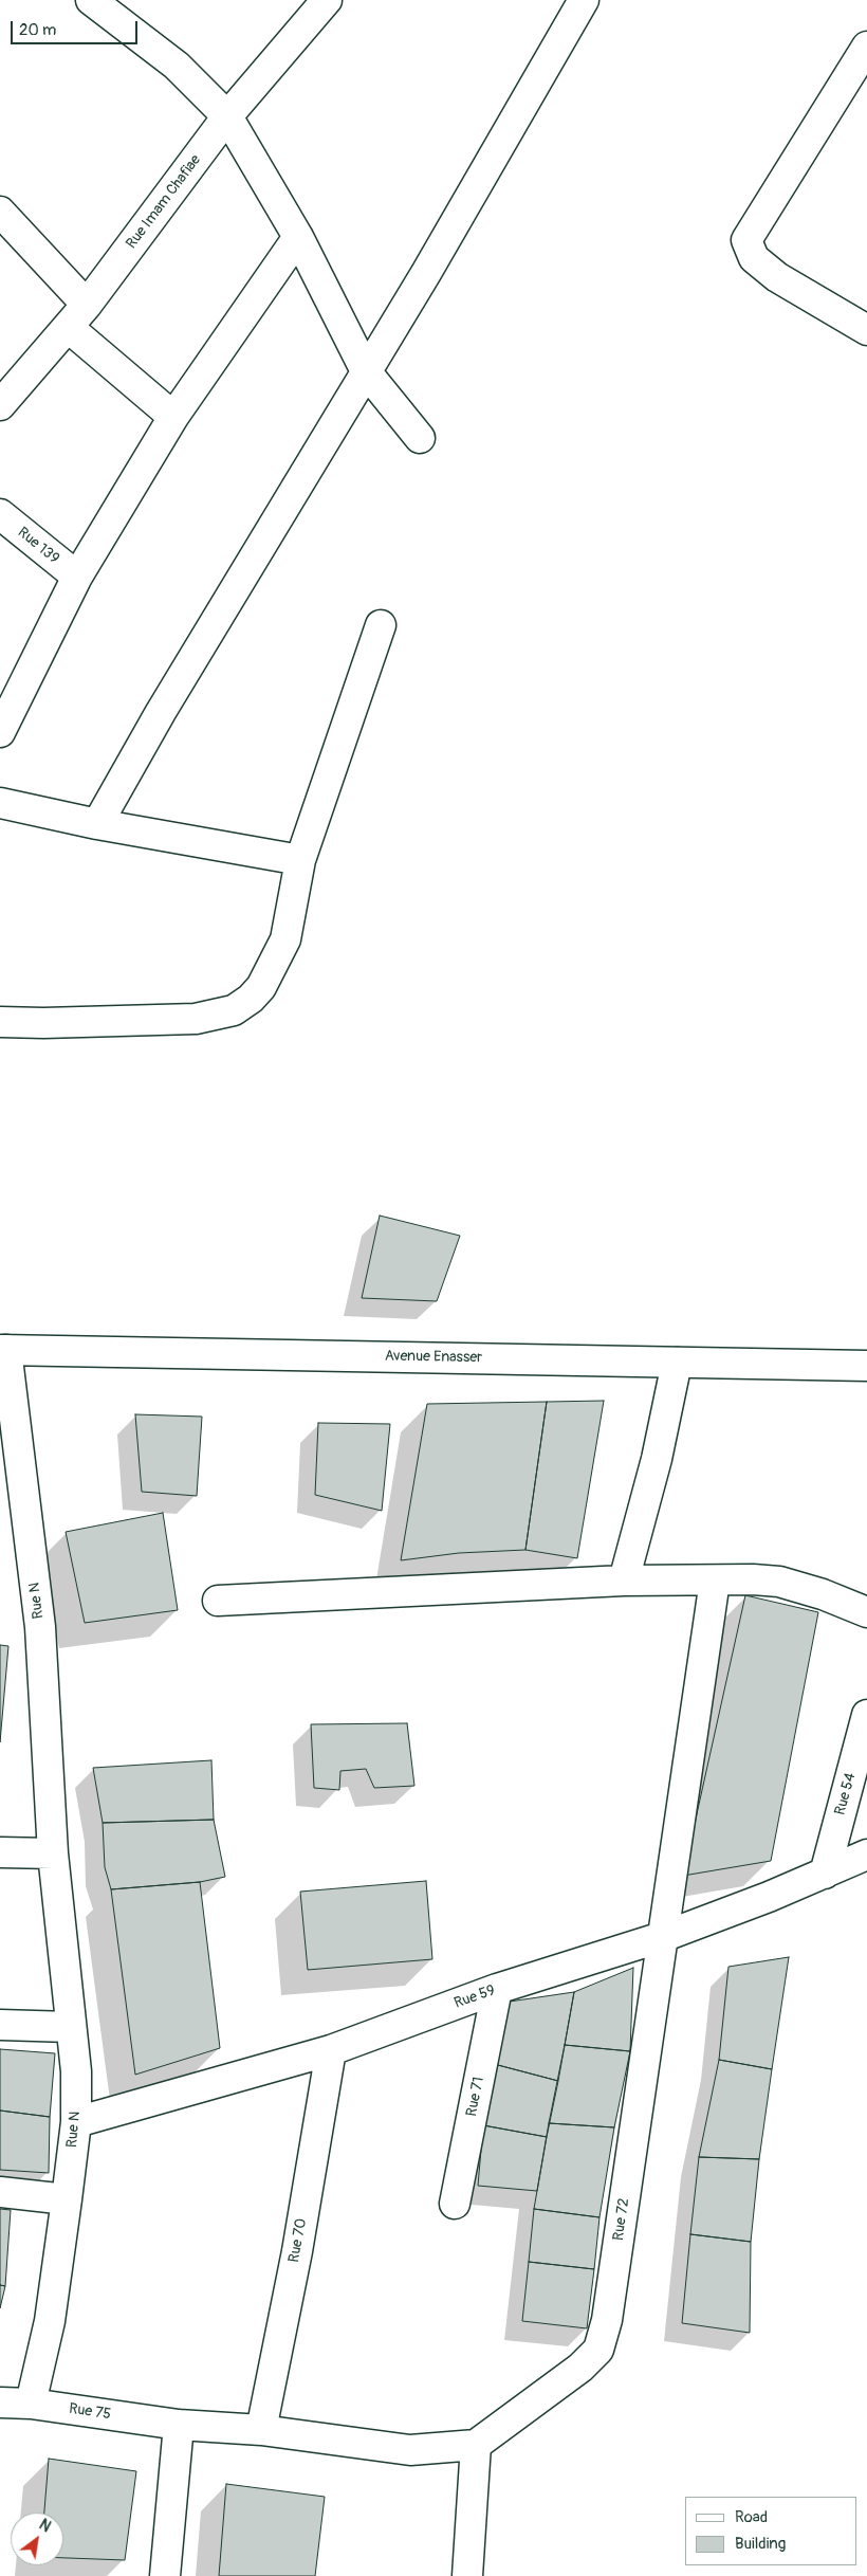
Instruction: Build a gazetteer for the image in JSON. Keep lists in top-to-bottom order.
{
  "streets": {
    "street": [
      "Rue Imam Chafiae",
      "Rue 139",
      "Avenue Enasser",
      "Rue N",
      "Rue 54",
      "Rue 59",
      "Rue 71",
      "Rue 72",
      "Rue 70",
      "Rue 75"
    ]
  },
  "crossings": [
    ["Avenue Enasser", "Rue N"],
    ["Rue N", "Rue 59"],
    ["Rue N", "Rue 75"],
    ["Rue 54", "Rue 59"],
    ["Rue 59", "Rue 71"],
    ["Rue 59", "Rue 72"],
    ["Rue 59", "Rue 70"],
    ["Rue 72", "Rue 75"],
    ["Rue 70", "Rue 75"]
  ],
  "legend": ["Road", "Building"],
  "scale_bar": "20 m",
  "north": "top right"
}
